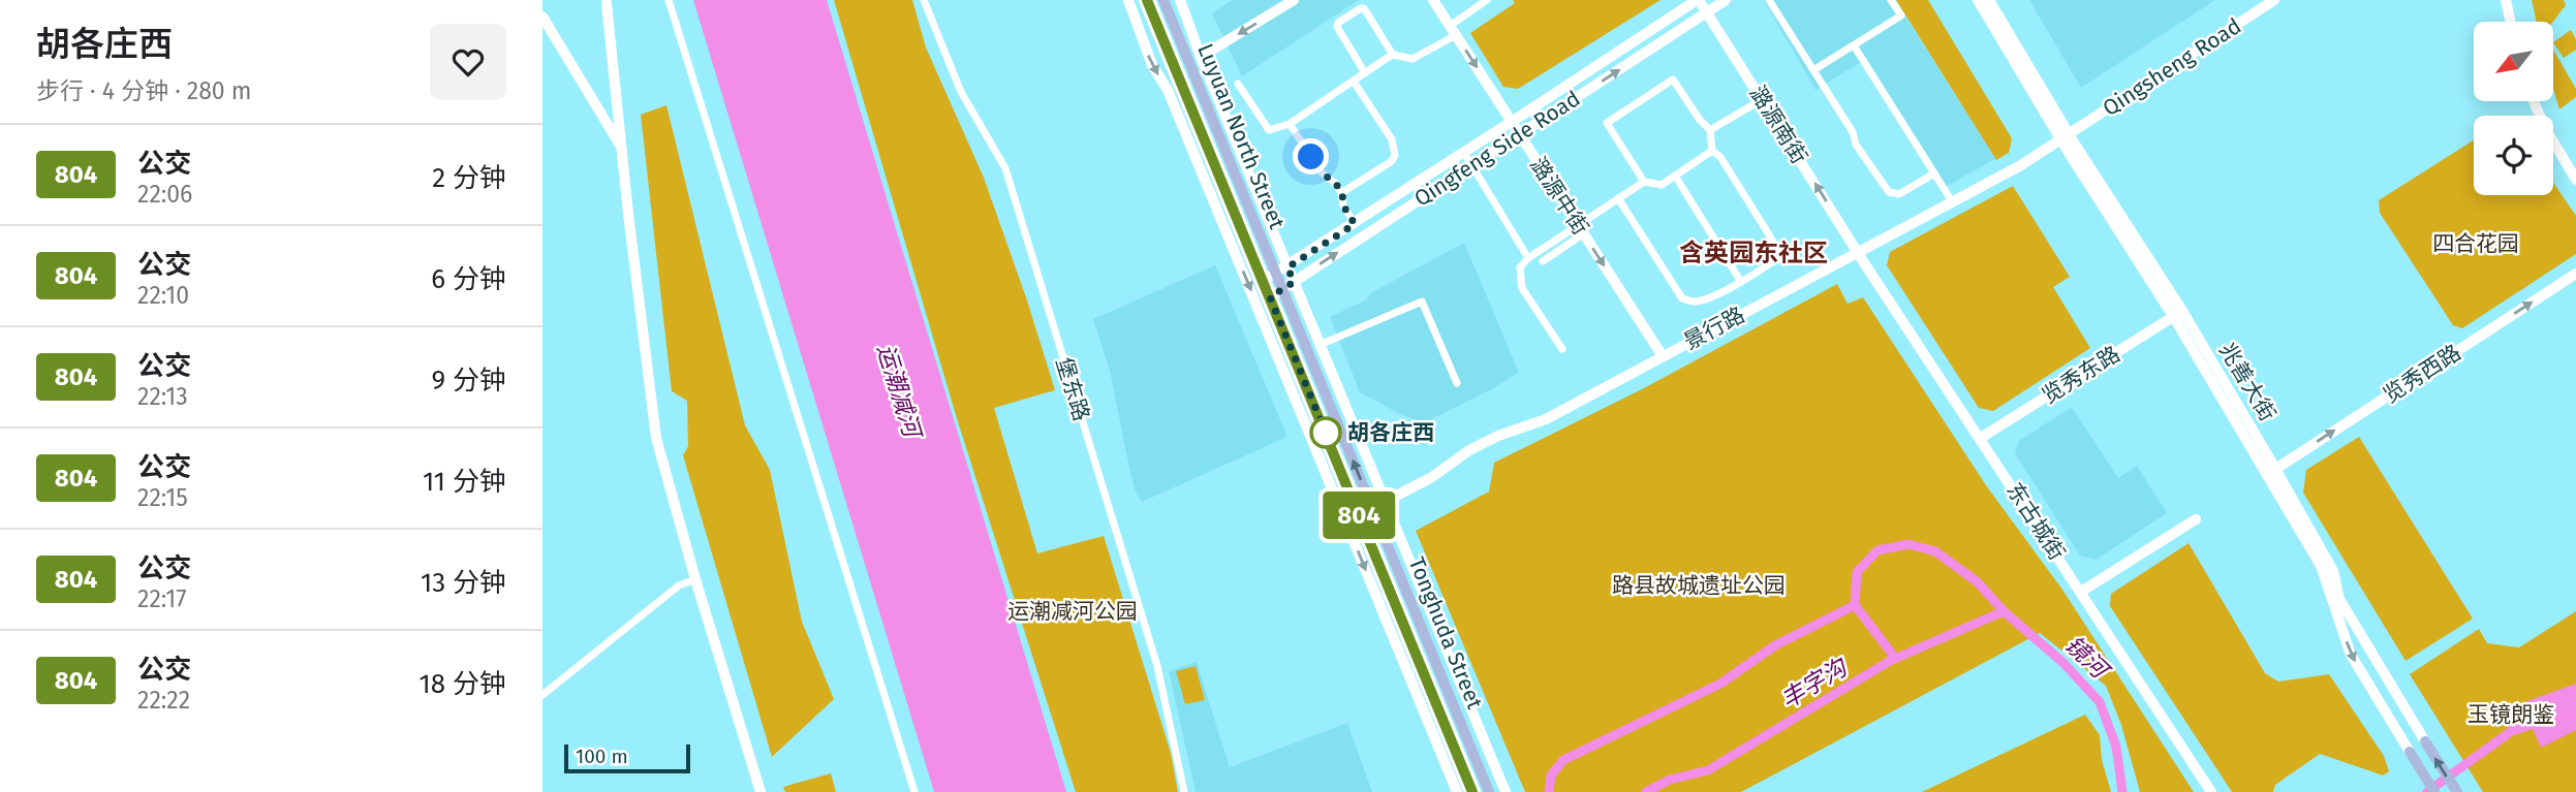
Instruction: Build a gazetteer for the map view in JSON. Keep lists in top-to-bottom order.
{
  "streets": {
    "main road": ["Luyuan North Street", "兆善大街", "Tonghuda Street"],
    "street": [
      "Qingsheng Road",
      "潞源南街",
      "Qingfeng Side Road",
      "潞源中街",
      "景行路",
      "览秀西路",
      "览秀东路",
      "堡东路",
      "东古城街"
    ]
  },
  "crossings": [
    ["Qingsheng Road", "景行路"],
    ["Qingsheng Road", "兆善大街"],
    ["潞源南街", "Qingfeng Side Road"],
    ["潞源南街", "景行路"],
    ["潞源南街", "东古城街"],
    ["Luyuan North Street", "Qingfeng Side Road"],
    ["Luyuan North Street", "Tonghuda Street"],
    ["Qingfeng Side Road", "潞源中街"],
    ["潞源中街", "景行路"],
    ["景行路", "兆善大街"],
    ["景行路", "东古城街"],
    ["景行路", "Tonghuda Street"],
    ["览秀西路", "兆善大街"],
    ["览秀东路", "兆善大街"],
    ["览秀东路", "东古城街"]
  ],
  "one_way": ["潞源南街", "潞源中街", "览秀西路"],
  "districts": ["含英园东社区"],
  "water": ["运潮减河", "镜河", "丰字沟"],
  "parks": [
    "四合花园",
    "路县故城遗址公园",
    "运潮减河公园",
    "玉镜朗鉴"
  ],
  "places": ["胡各庄西"],
  "lines": ["bus line 804"],
  "scale_bar": "100 m",
  "north": "bottom left",
  "page": {
    "heading": ["胡各庄西", "步行 · 4 分钟 · 280 m"],
    "on_map": "804",
    "list": [
      {
        "mark": "804",
        "name": "公交",
        "note": "22:06",
        "value": "2 分钟"
      },
      {
        "mark": "804",
        "name": "公交",
        "note": "22:10",
        "value": "6 分钟"
      },
      {
        "mark": "804",
        "name": "公交",
        "note": "22:13",
        "value": "9 分钟"
      },
      {
        "mark": "804",
        "name": "公交",
        "note": "22:15",
        "value": "11 分钟"
      },
      {
        "mark": "804",
        "name": "公交",
        "note": "22:17",
        "value": "13 分钟"
      },
      {
        "mark": "804",
        "name": "公交",
        "note": "22:22",
        "value": "18 分钟"
      }
    ],
    "scale": "100 m"
  }
}
